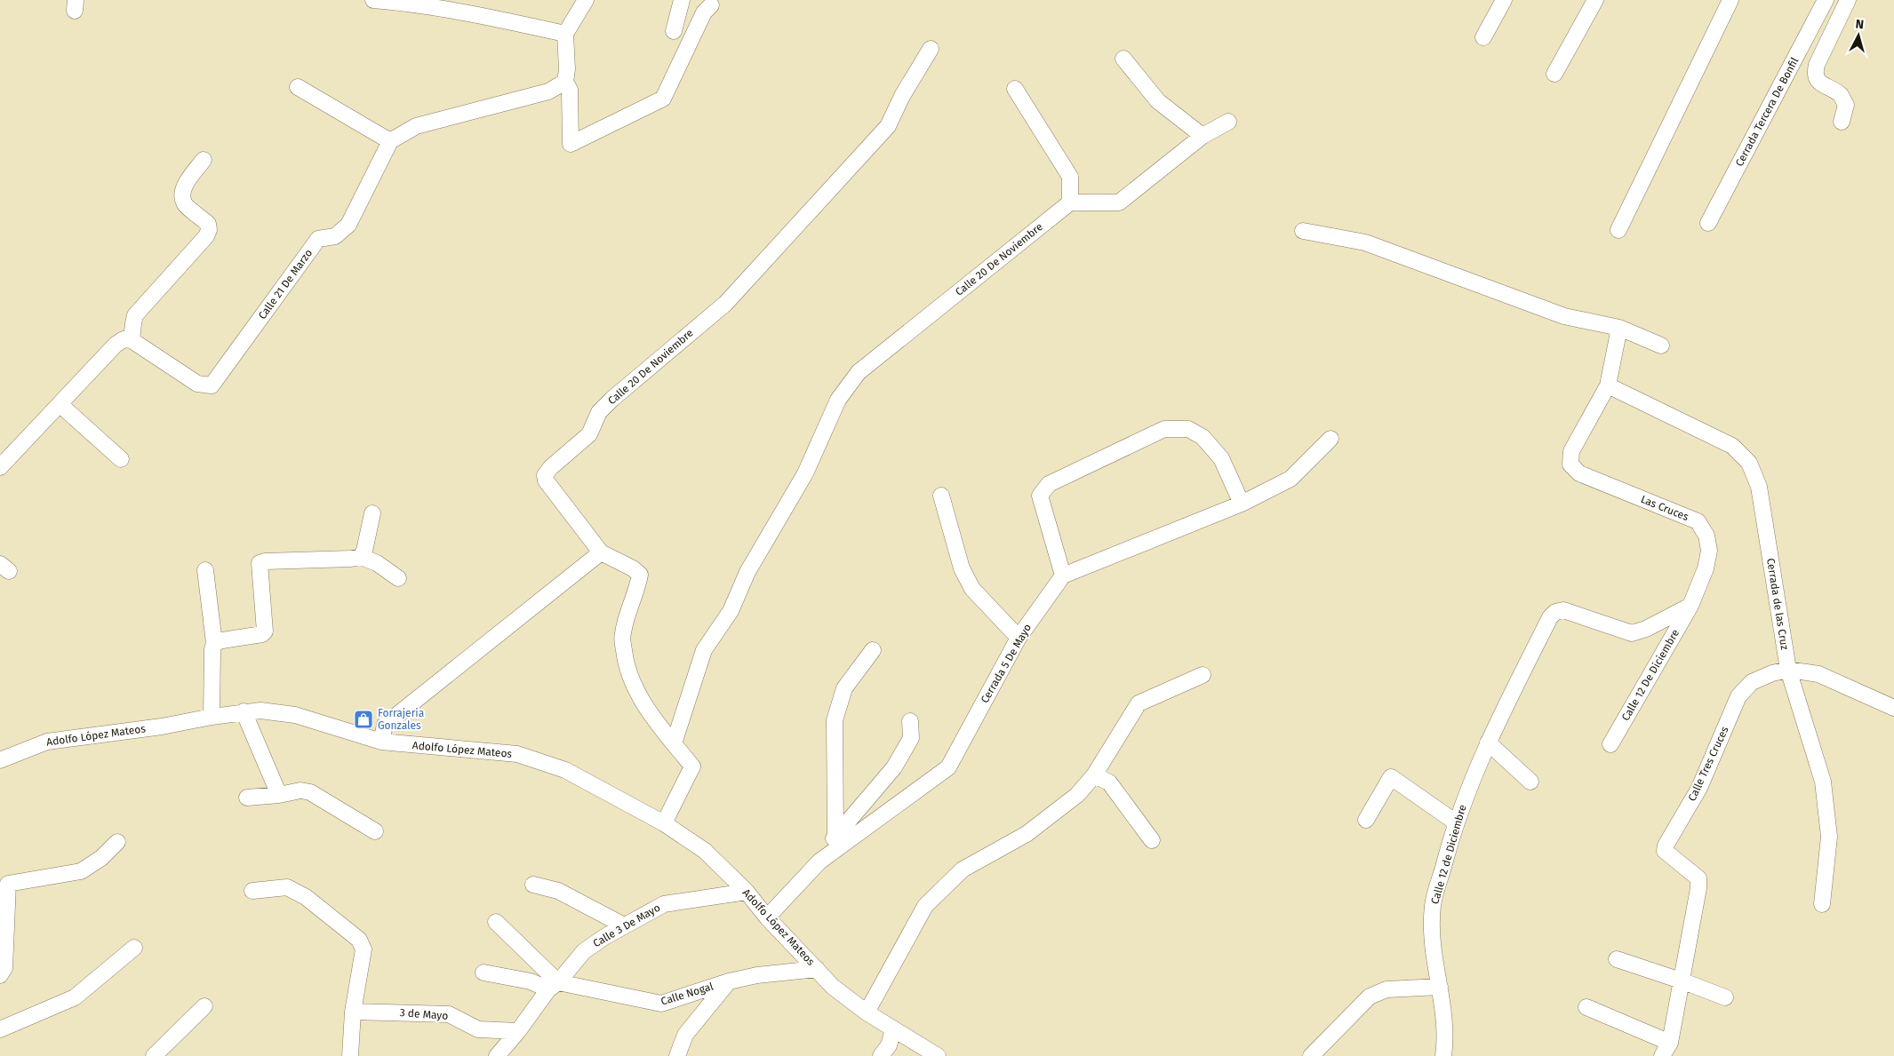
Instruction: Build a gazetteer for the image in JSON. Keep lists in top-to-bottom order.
{
  "streets": {
    "street": [
      "Cerrada Tercera De Bonfil",
      "Calle 20 De Noviembre",
      "Calle 21 De Marzo",
      "Las Cruces",
      "Cerrada de las Cruz",
      "Cerrada 5 De Mayo",
      "Calle 12 De Diciembre",
      "Adolfo López Mateos",
      "Calle Tres Cruces",
      "Calle 12 de Diciembre",
      "Calle 3 De Mayo",
      "Calle Nogal",
      "3 de Mayo"
    ]
  },
  "crossings": [
    ["Calle 20 De Noviembre", "Adolfo López Mateos"],
    ["Las Cruces", "Cerrada de las Cruz"],
    ["Las Cruces", "Calle 12 De Diciembre"],
    ["Las Cruces", "Calle 12 de Diciembre"],
    ["Cerrada de las Cruz", "Calle Tres Cruces"],
    ["Cerrada 5 De Mayo", "Adolfo López Mateos"],
    ["Calle 12 De Diciembre", "Calle 12 de Diciembre"],
    ["Adolfo López Mateos", "Calle 3 De Mayo"],
    ["Adolfo López Mateos", "Calle Nogal"],
    ["Calle 3 De Mayo", "Calle Nogal"],
    ["Calle 3 De Mayo", "3 de Mayo"]
  ],
  "places": {
    "shop": ["Forrajeria Gonzales"]
  },
  "north": "top"
}
